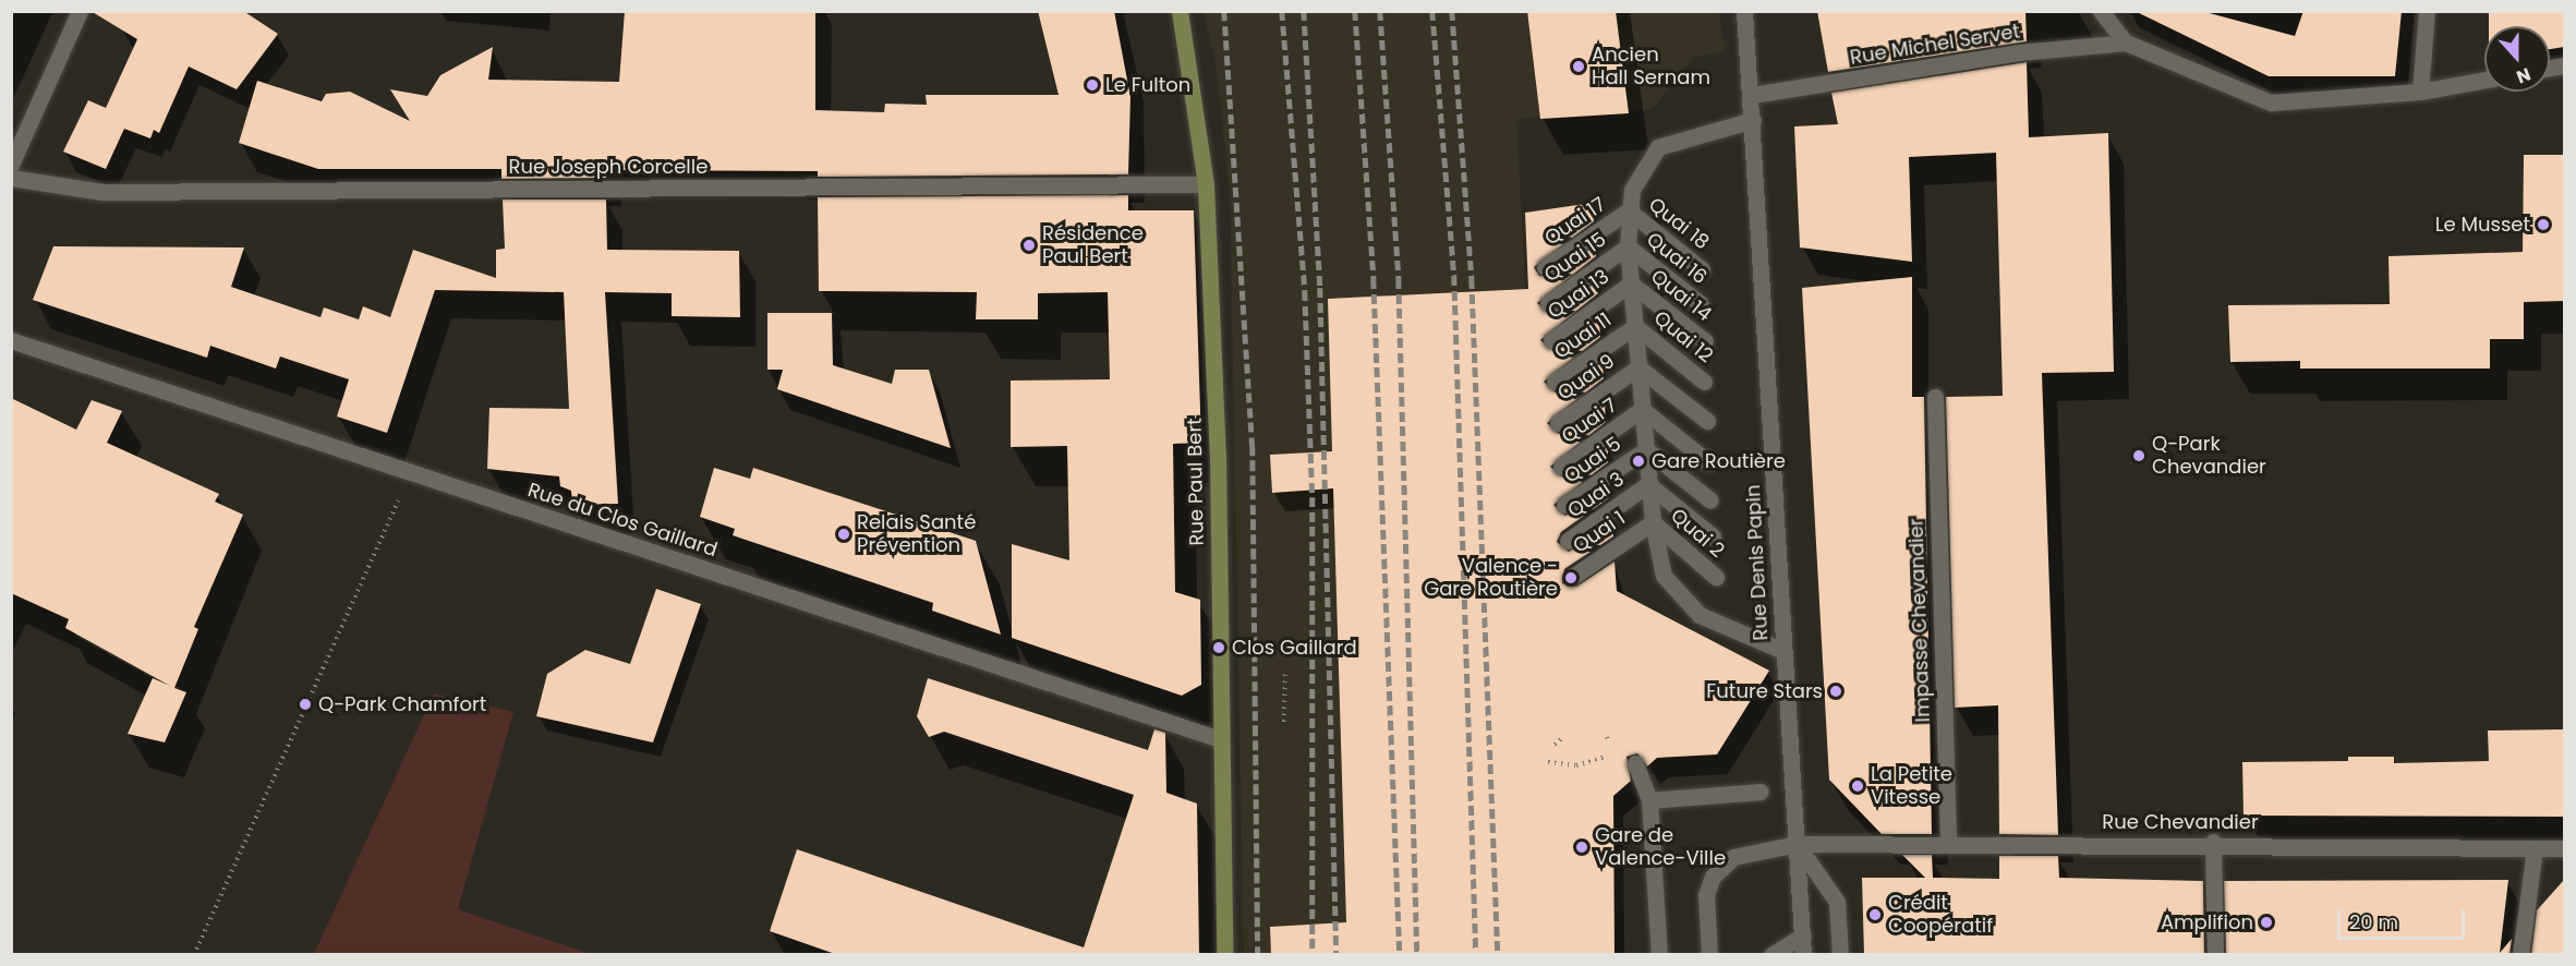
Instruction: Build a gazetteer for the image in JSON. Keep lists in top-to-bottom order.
{
  "streets": {
    "street": [
      "Rue Michel Servet",
      "Rue Joseph Corcelle",
      "Quai 17",
      "Quai 18",
      "Quai 15",
      "Quai 16",
      "Quai 13",
      "Quai 14",
      "Quai 11",
      "Quai 12",
      "Quai 9",
      "Quai 7",
      "Quai 5",
      "Rue Paul Bert",
      "Quai 3",
      "Rue du Clos Gaillard",
      "Quai 1",
      "Quai 2",
      "Rue Denis Papin",
      "Impasse Chevandier",
      "Rue Chevandier"
    ]
  },
  "crossings": [
    ["Rue Michel Servet", "Rue Denis Papin"],
    ["Rue Joseph Corcelle", "Rue Paul Bert"],
    ["Quai 17", "Quai 18"],
    ["Quai 15", "Quai 16"],
    ["Quai 13", "Quai 14"],
    ["Quai 11", "Quai 12"],
    ["Rue Paul Bert", "Rue du Clos Gaillard"],
    ["Quai 1", "Quai 2"],
    ["Rue Denis Papin", "Rue Chevandier"],
    ["Impasse Chevandier", "Rue Chevandier"]
  ],
  "places": [
    "Ancien Hall Sernam",
    "Le Fulton",
    "Le Musset",
    "Résidence Paul Bert",
    "Q-Park Chevandier",
    "Gare Routière",
    "Relais Santé Prévention",
    "Valence - Gare Routière",
    "Clos Gaillard",
    "Future Stars",
    "Q-Park Chamfort",
    "La Petite Vitesse",
    "Gare de Valence-Ville",
    "Crédit Coopératif",
    "Amplifion"
  ],
  "scale_bar": "20 m",
  "north": "bottom"
}
